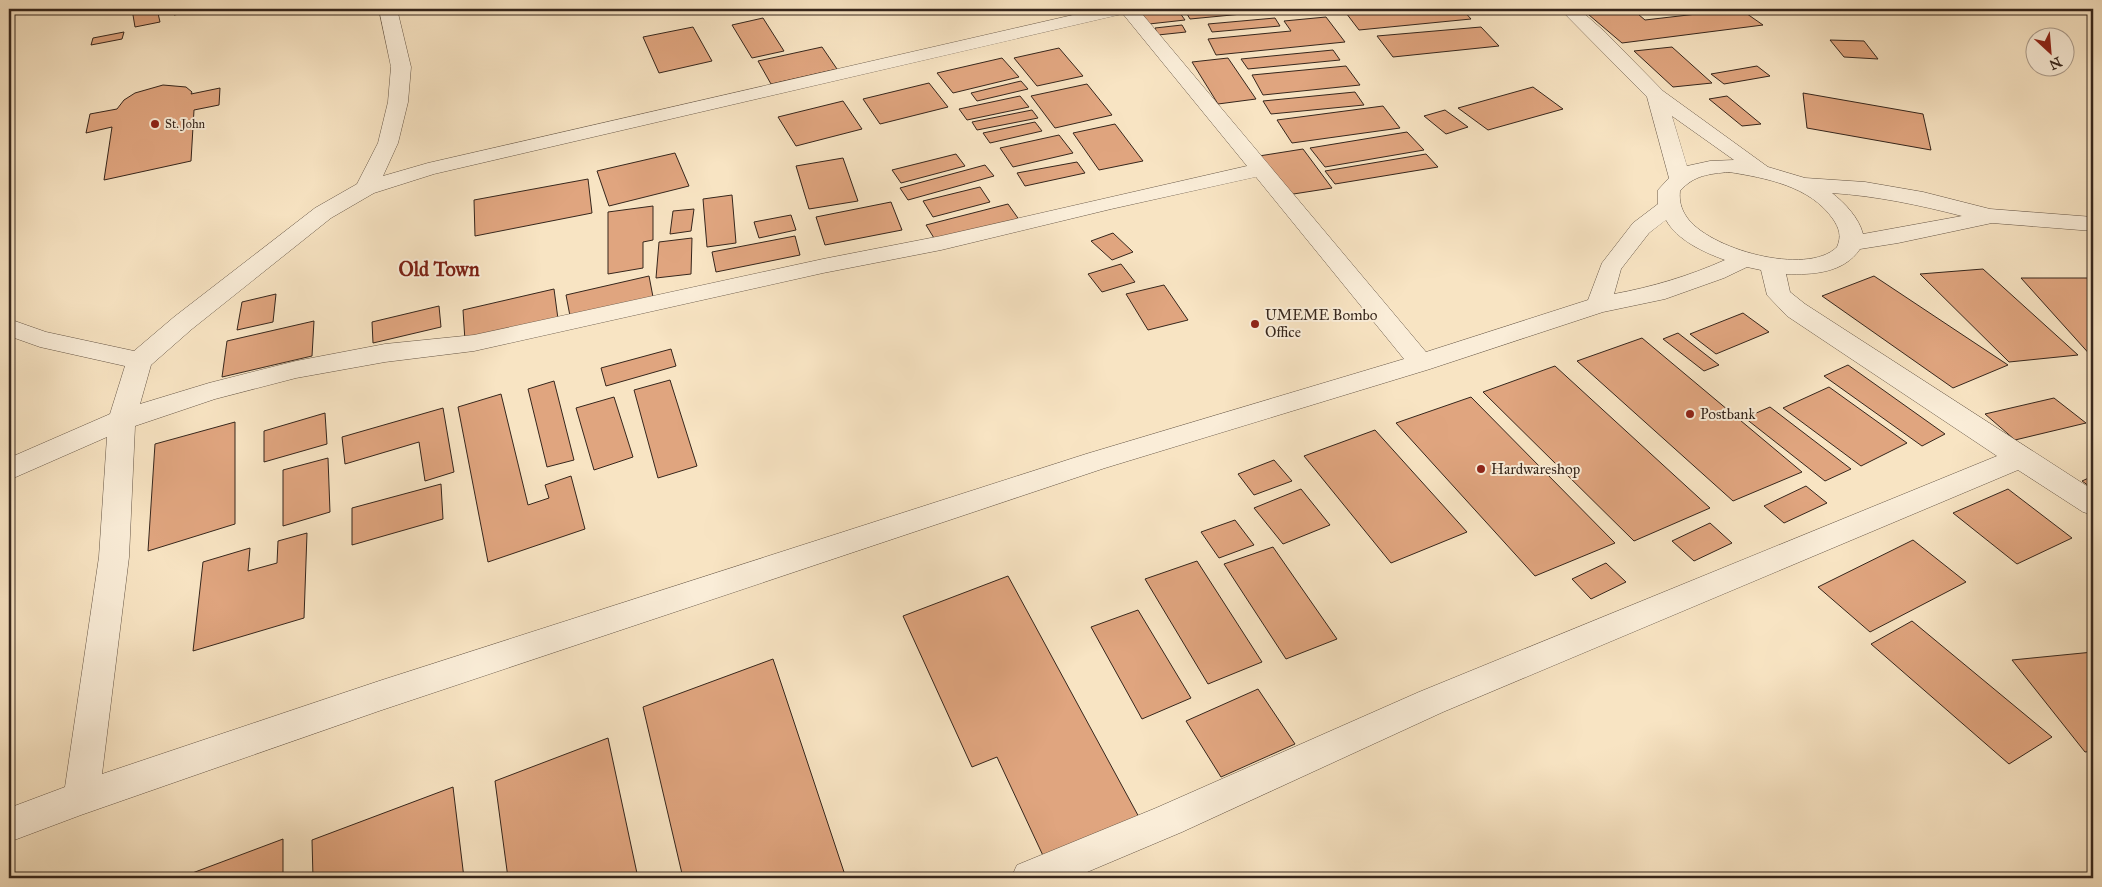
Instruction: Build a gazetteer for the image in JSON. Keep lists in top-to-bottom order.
{
  "districts": ["Old Town"],
  "places": [
    "St. John",
    "UMEME Bombo Office",
    "Postbank",
    "Hardwareshop"
  ],
  "north": "bottom right"
}
